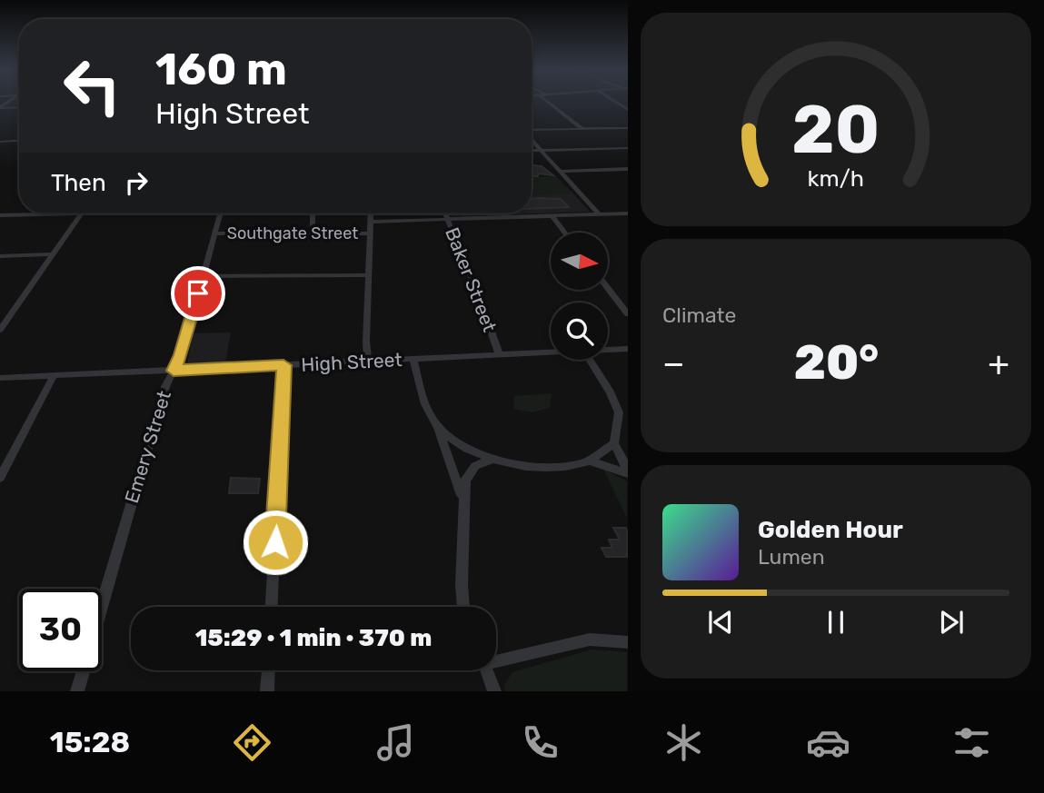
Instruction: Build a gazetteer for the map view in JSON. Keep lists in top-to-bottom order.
{
  "streets": {
    "street": [
      "Southgate Street",
      "Baker Street",
      "High Street",
      "Emery Street"
    ]
  },
  "crossings": [
    ["Southgate Street", "Emery Street"],
    ["Baker Street", "High Street"],
    ["High Street", "Emery Street"]
  ],
  "north": "right",
  "page": {
    "turn": ["160 m", "High Street"],
    "then": "Then",
    "tile": "Climate",
    "heat": ["−", "20°", "+"],
    "song": ["Golden Hour", "Lumen"],
    "limit": "30",
    "trip": "15:29 · 1 min · 370 m",
    "tabs": "15:28",
    "gauge": ["20", "km/h"]
  }
}
